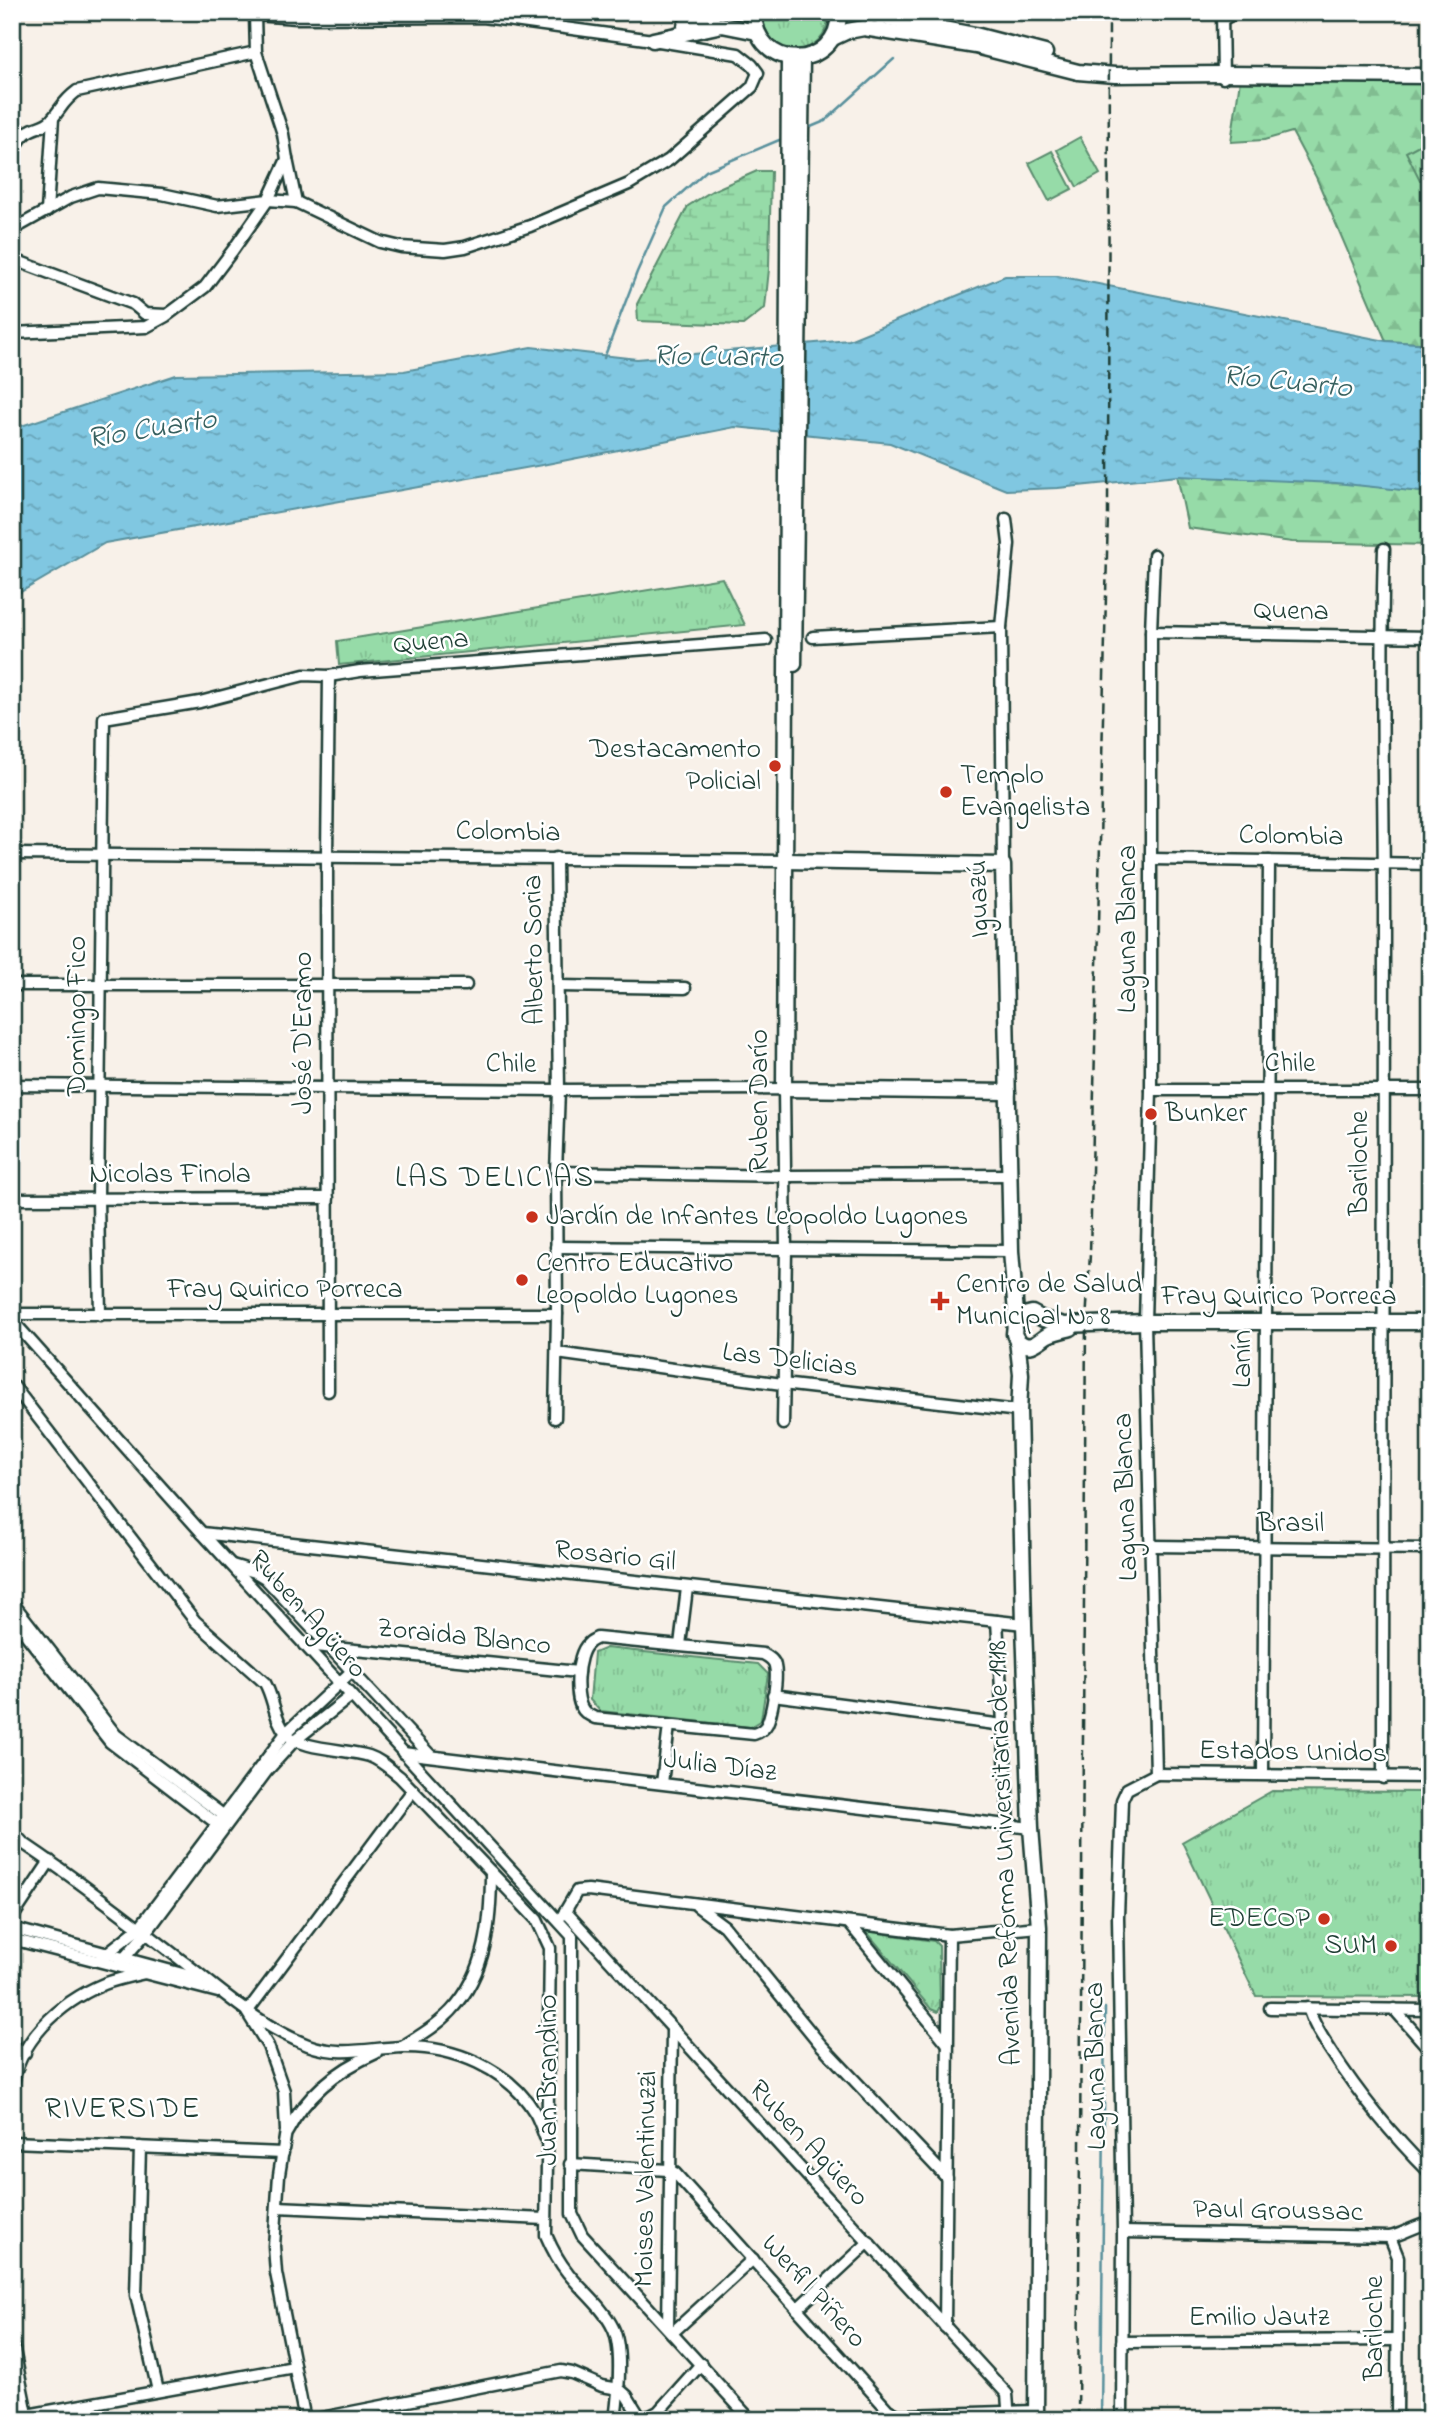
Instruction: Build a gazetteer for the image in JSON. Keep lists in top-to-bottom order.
{
  "streets": {
    "main road": [
      "Colombia",
      "Iguazú",
      "Chile",
      "Ruben Darío",
      "Fray Quirico Porreca",
      "Avenida Reforma Universitaria de 1918"
    ],
    "street": [
      "Quena",
      "Laguna Blanca",
      "Alberto Soria",
      "Domingo Fico",
      "José D'Eramo",
      "Bariloche",
      "Nicolas Finola",
      "Lanín",
      "Las Delicias",
      "Brasil",
      "Rosario Gil",
      "Ruben Agüero",
      "Zoraida Blanco",
      "Estados Unidos",
      "Julia Díaz",
      "Juan Brandino",
      "Moises Valentinuzzi",
      "Paul Groussac",
      "Werfil Piñero",
      "Emilio Jautz"
    ]
  },
  "crossings": [
    ["Quena", "Laguna Blanca"],
    ["Quena", "Domingo Fico"],
    ["Quena", "José D'Eramo"],
    ["Quena", "Bariloche"],
    ["Colombia", "Iguazú"],
    ["Colombia", "Laguna Blanca"],
    ["Colombia", "Alberto Soria"],
    ["Colombia", "Domingo Fico"],
    ["Colombia", "José D'Eramo"],
    ["Colombia", "Ruben Darío"],
    ["Colombia", "Bariloche"],
    ["Colombia", "Lanín"],
    ["Iguazú", "Chile"],
    ["Iguazú", "Fray Quirico Porreca"],
    ["Laguna Blanca", "Chile"],
    ["Laguna Blanca", "Fray Quirico Porreca"],
    ["Laguna Blanca", "Brasil"],
    ["Laguna Blanca", "Estados Unidos"],
    ["Laguna Blanca", "Paul Groussac"],
    ["Laguna Blanca", "Emilio Jautz"],
    ["Alberto Soria", "Chile"],
    ["Alberto Soria", "Fray Quirico Porreca"],
    ["Alberto Soria", "Las Delicias"],
    ["Domingo Fico", "Chile"],
    ["Domingo Fico", "Nicolas Finola"],
    ["Domingo Fico", "Fray Quirico Porreca"],
    ["José D'Eramo", "Chile"],
    ["José D'Eramo", "Nicolas Finola"],
    ["José D'Eramo", "Fray Quirico Porreca"],
    ["Chile", "Ruben Darío"],
    ["Chile", "Bariloche"],
    ["Chile", "Lanín"],
    ["Ruben Darío", "Las Delicias"],
    ["Bariloche", "Fray Quirico Porreca"],
    ["Bariloche", "Brasil"],
    ["Bariloche", "Estados Unidos"],
    ["Bariloche", "Paul Groussac"],
    ["Bariloche", "Emilio Jautz"],
    ["Fray Quirico Porreca", "Lanín"],
    ["Lanín", "Brasil"],
    ["Lanín", "Estados Unidos"],
    ["Las Delicias", "Avenida Reforma Universitaria de 1918"],
    ["Rosario Gil", "Ruben Agüero"],
    ["Rosario Gil", "Avenida Reforma Universitaria de 1918"],
    ["Ruben Agüero", "Zoraida Blanco"],
    ["Ruben Agüero", "Julia Díaz"],
    ["Ruben Agüero", "Juan Brandino"],
    ["Ruben Agüero", "Moises Valentinuzzi"],
    ["Ruben Agüero", "Werfil Piñero"],
    ["Julia Díaz", "Avenida Reforma Universitaria de 1918"],
    ["Avenida Reforma Universitaria de 1918", "Werfil Piñero"],
    ["Juan Brandino", "Moises Valentinuzzi"],
    ["Moises Valentinuzzi", "Werfil Piñero"]
  ],
  "districts": ["LAS DELICIAS", "RIVERSIDE"],
  "water": ["Río Cuarto"],
  "places": {
    "other": [
      "Destacamento Policial",
      "Templo Evangelista",
      "Bunker",
      "Jardín de Infantes Leopoldo Lugones",
      "Centro Educativo Leopoldo Lugones",
      "EDECOP",
      "SUM"
    ],
    "health": ["Centro de Salud Municipal Nº 8"]
  }
}
